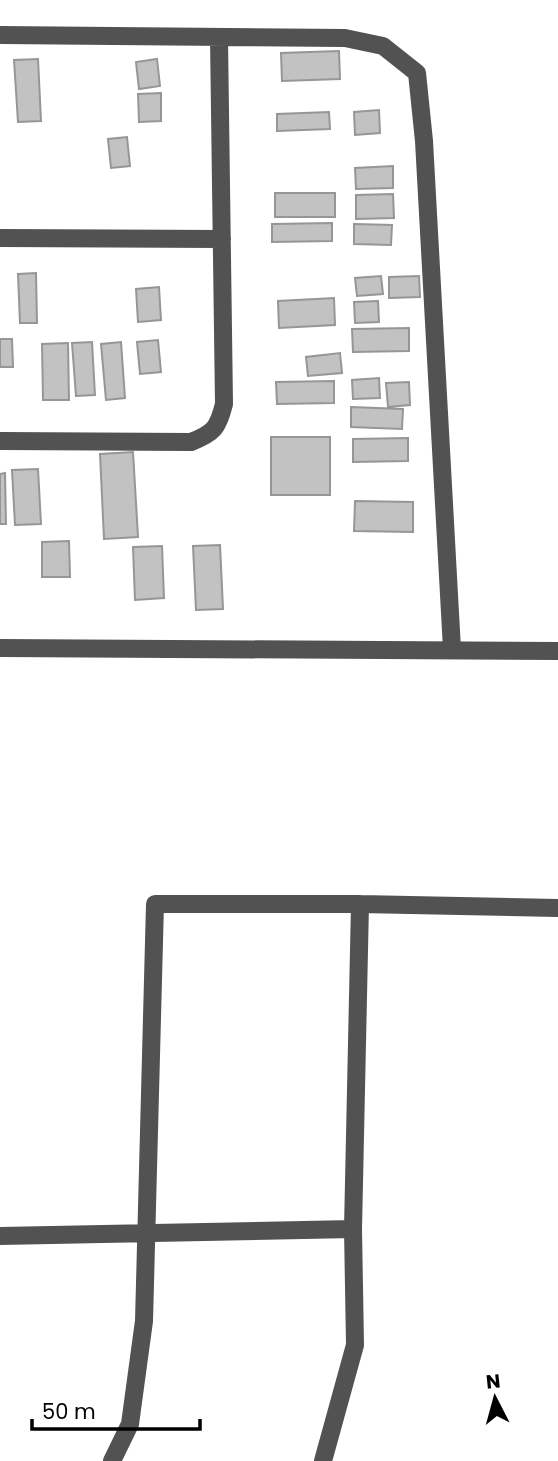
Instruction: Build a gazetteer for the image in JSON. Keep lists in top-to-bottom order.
{
  "scale_bar": "50 m",
  "north": "top"
}
